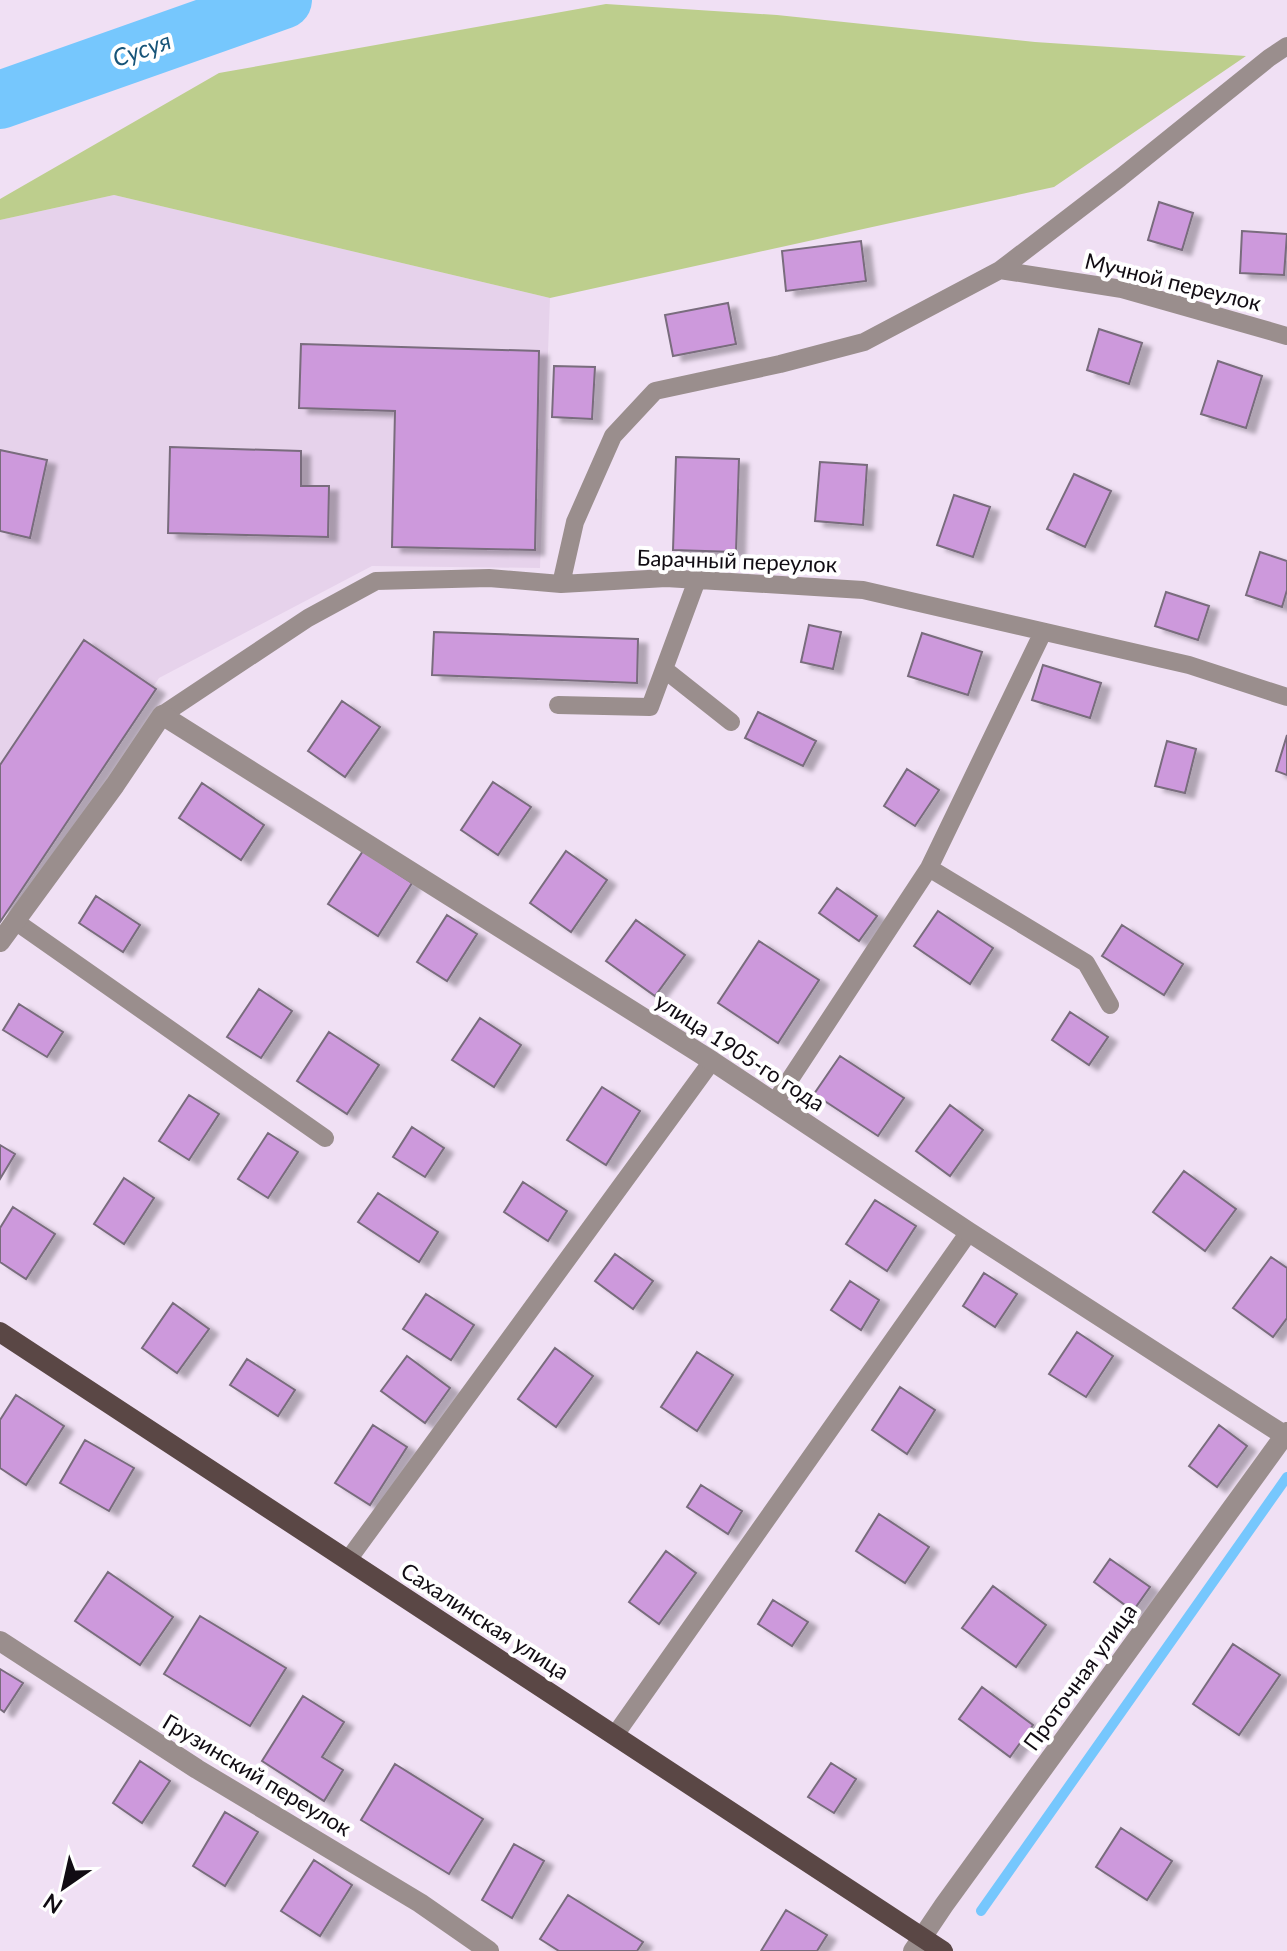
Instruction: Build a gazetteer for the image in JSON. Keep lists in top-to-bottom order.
{
  "streets": {
    "main road": ["Сахалинская улица"],
    "street": ["улица 1905-го года", "Проточная улица", "Грузинский переулок"],
    "lane": ["Мучной переулок", "Барачный переулок"]
  },
  "crossings": [
    ["Барачный переулок", "улица 1905-го года"],
    ["улица 1905-го года", "Проточная улица"],
    ["Сахалинская улица", "Проточная улица"]
  ],
  "water": ["Сусуя"],
  "north": "bottom left"
}
